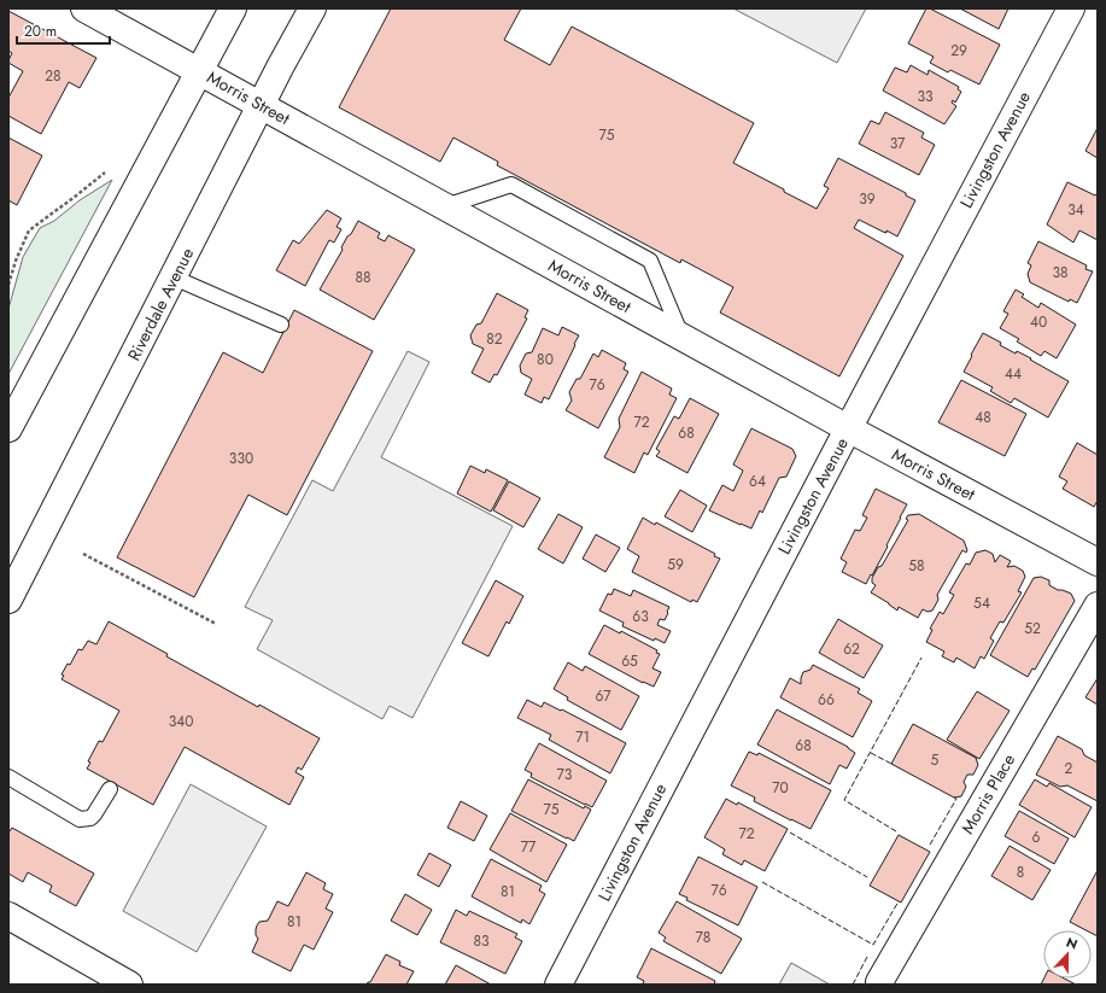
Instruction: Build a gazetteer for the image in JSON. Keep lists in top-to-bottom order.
{
  "streets": {
    "street": [
      "Morris Street",
      "Livingston Avenue",
      "Riverdale Avenue",
      "Morris Place"
    ]
  },
  "crossings": [
    ["Morris Street", "Livingston Avenue"],
    ["Morris Street", "Riverdale Avenue"]
  ],
  "house_numbers": [
    "29",
    "28",
    "33",
    "75",
    "37",
    "39",
    "34",
    "38",
    "88",
    "40",
    "82",
    "80",
    "44",
    "76",
    "48",
    "72",
    "68",
    "330",
    "64",
    "59",
    "58",
    "54",
    "63",
    "52",
    "62",
    "65",
    "67",
    "66",
    "340",
    "71",
    "68",
    "5",
    "2",
    "73",
    "70",
    "75",
    "72",
    "6",
    "77",
    "8",
    "76",
    "81",
    "81",
    "78",
    "83"
  ],
  "scale_bar": "20 m",
  "north": "top"
}
